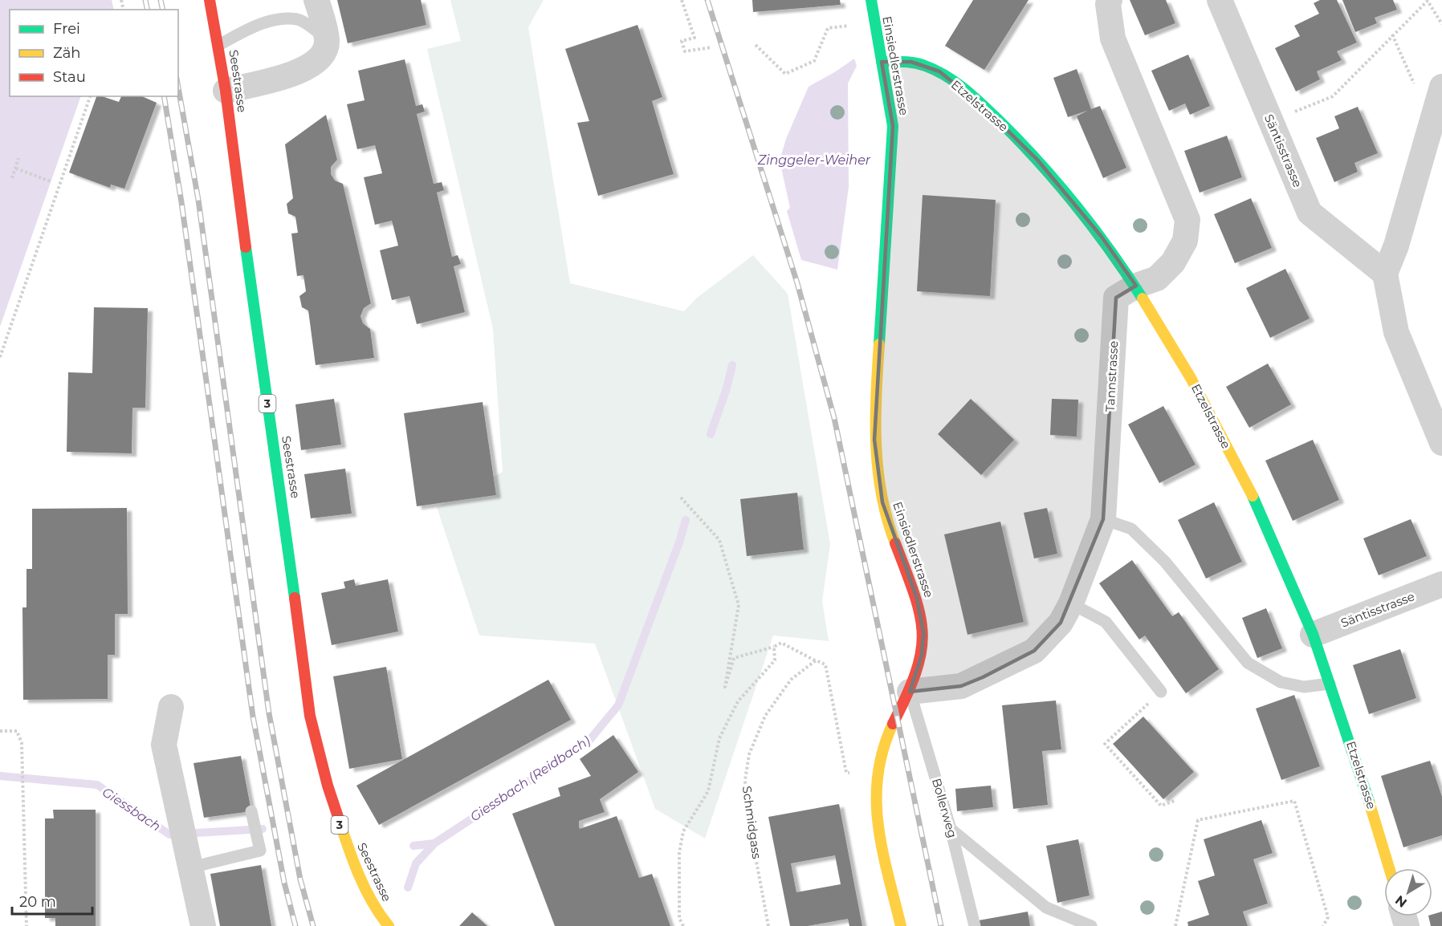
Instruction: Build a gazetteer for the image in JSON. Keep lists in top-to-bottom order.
{
  "streets": {
    "main road": [
      "Einsiedlerstrasse",
      "Seestrasse",
      "Etzelstrasse",
      "3"
    ],
    "street": ["Säntisstrasse", "Tannstrasse"],
    "lane": ["Bollerweg"],
    "path": ["Schmidgass"]
  },
  "crossings": [
    ["Einsiedlerstrasse", "Etzelstrasse"],
    ["Einsiedlerstrasse", "Tannstrasse"],
    ["Einsiedlerstrasse", "Bollerweg"],
    ["Etzelstrasse", "Säntisstrasse"],
    ["Etzelstrasse", "Tannstrasse"],
    ["Tannstrasse", "Bollerweg"]
  ],
  "water": ["Zinggeler-Weiher", "Giessbach (Reidbach)", "Giessbach"],
  "legend": ["Frei", "Zäh", "Stau"],
  "scale_bar": "20 m",
  "north": "bottom left"
}
